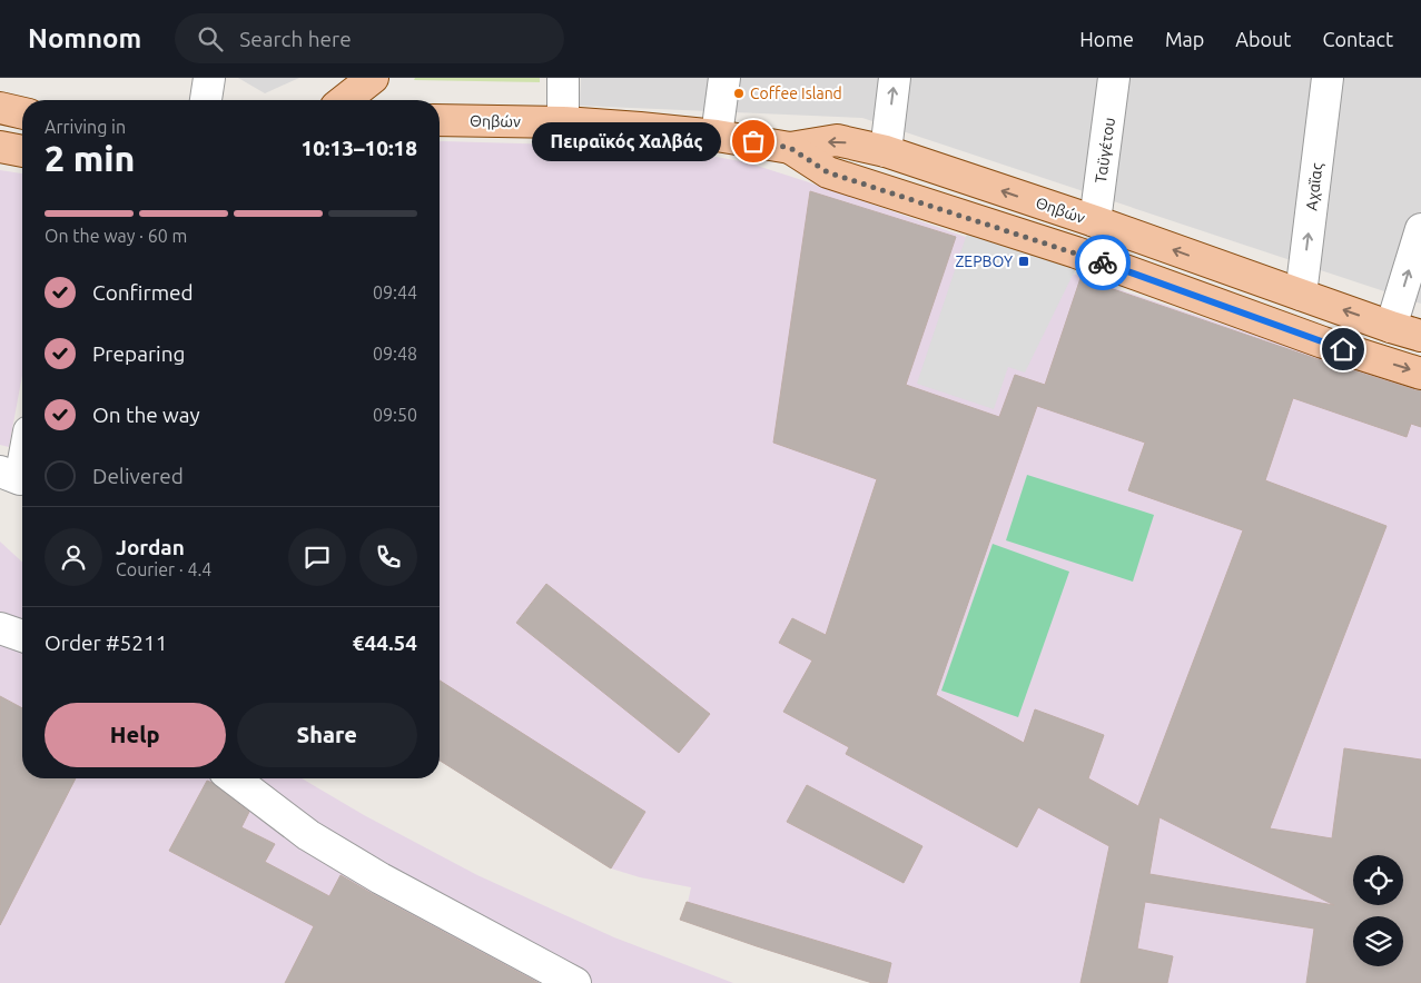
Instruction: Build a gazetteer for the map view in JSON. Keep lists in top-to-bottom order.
{
  "streets": {
    "main road": ["Θηβών"],
    "street": ["Ταϋγέτου", "Αχαΐας"]
  },
  "crossings": [
    ["Θηβών", "Ταϋγέτου"],
    ["Θηβών", "Αχαΐας"]
  ],
  "places": {
    "other": ["Coffee Island", "Πειραϊκός Χαλβάς"],
    "transit": ["ΖΕΡΒΟΥ"]
  },
  "page": {
    "header": "Nomnom",
    "search": "Search here",
    "nav": [
      "Home",
      "Map",
      "About",
      "Contact"
    ],
    "heading": ["2 min", "Arriving in", "10:13–10:18"],
    "panel": [
      "Jordan",
      "Courier · 4.4",
      "Order #5211",
      "€44.54"
    ],
    "bubble": "Πειραϊκός Χαλβάς",
    "bar": "On the way · 60 m",
    "list": [
      ["Confirmed", "09:44"],
      ["Preparing", "09:48"],
      ["On the way", "09:50"],
      "Delivered"
    ],
    "buttons": ["Help", "Share"]
  }
}
